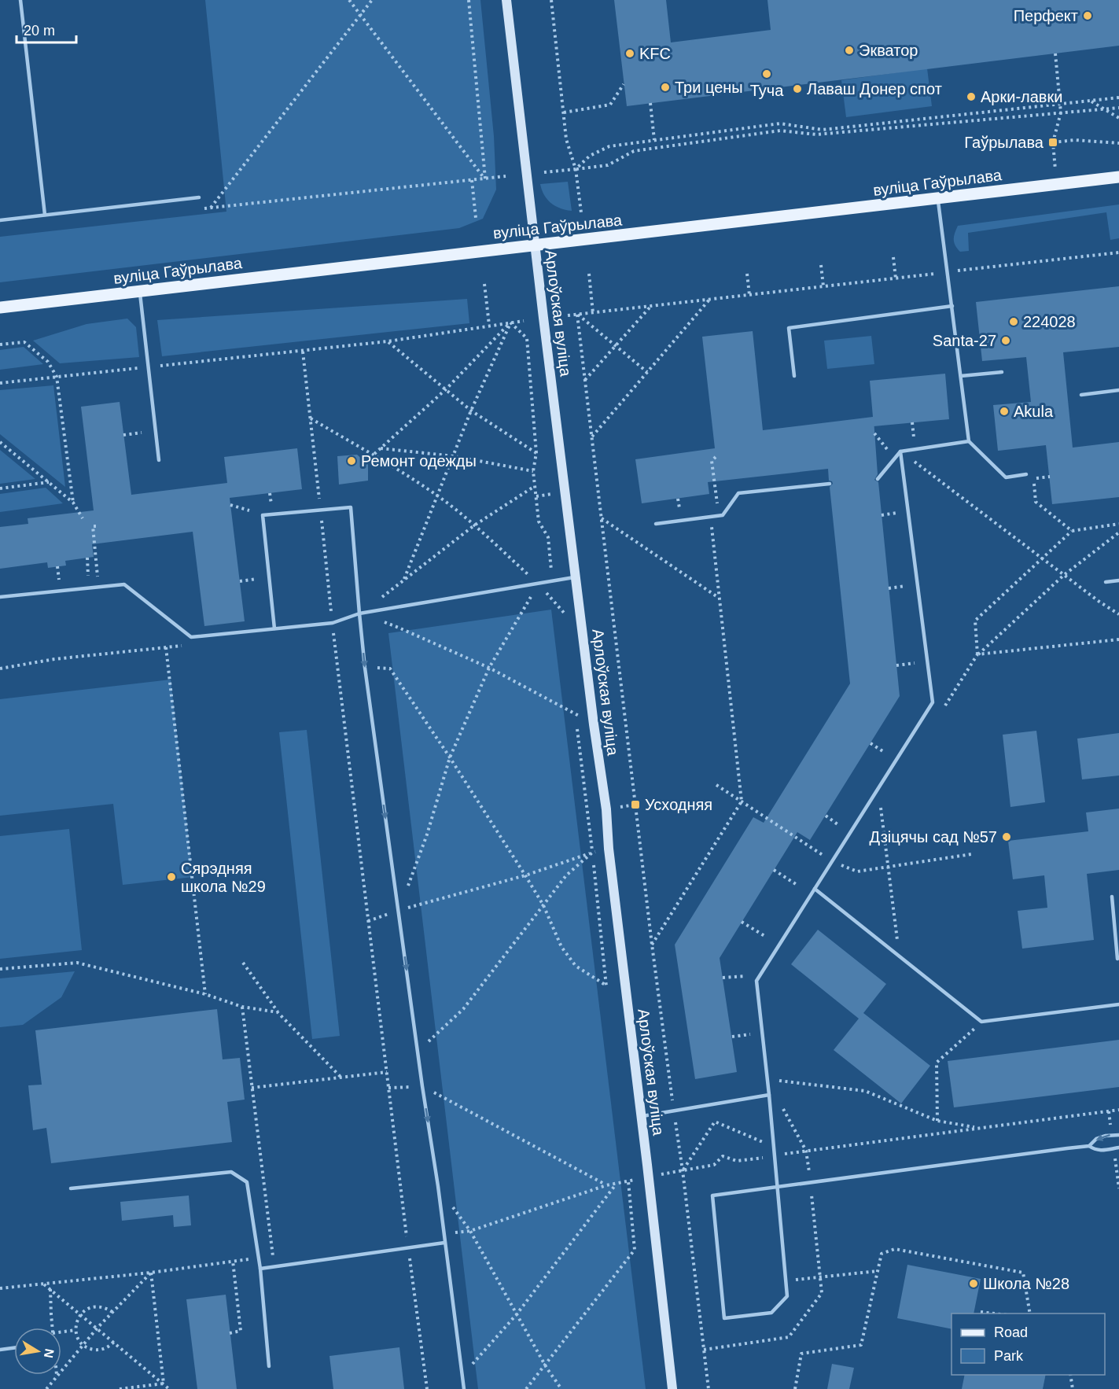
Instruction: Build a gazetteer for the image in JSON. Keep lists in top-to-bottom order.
{
  "streets": {
    "main road": ["вуліца Гаўрылава"],
    "street": ["Арлоўская вуліца"]
  },
  "crossings": [
    ["вуліца Гаўрылава", "Арлоўская вуліца"]
  ],
  "places": {
    "other": [
      "Перфект",
      "Экватор",
      "KFC",
      "Туча",
      "Три цены",
      "Лаваш Донер спот",
      "Арки-лавки",
      "224028",
      "Santa-27",
      "Akula",
      "Ремонт одежды",
      "Дзіцячы сад №57",
      "Сярэдняя школа №29",
      "Школа №28"
    ],
    "transit": ["Гаўрылава", "Усходняя"]
  },
  "legend": ["Road", "Park"],
  "scale_bar": "20 m",
  "north": "right"
}
